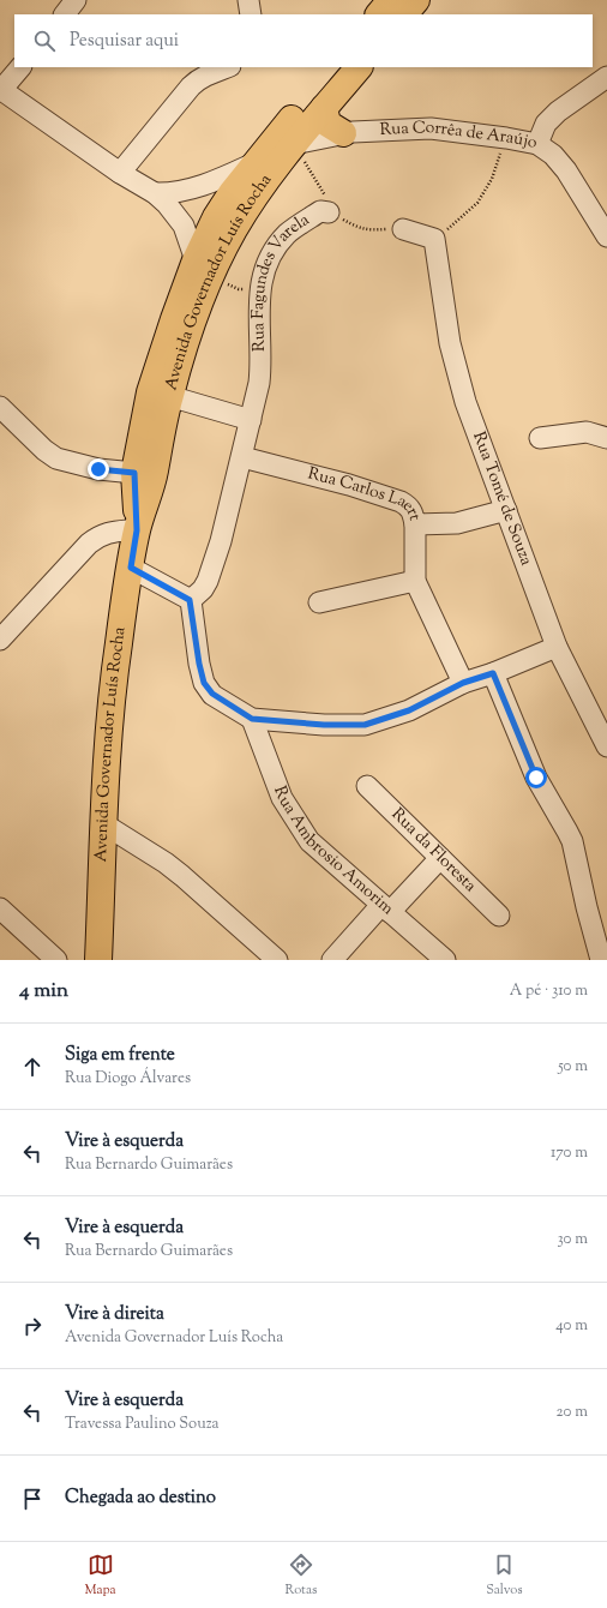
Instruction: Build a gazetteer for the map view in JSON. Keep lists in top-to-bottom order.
{
  "streets": {
    "main road": ["Avenida Governador Luís Rocha"],
    "street": [
      "Rua Corrêa de Araújo",
      "Rua Fagundes Varela",
      "Rua Carlos Laert",
      "Rua Tomé de Souza",
      "Rua Ambrosio Amorim",
      "Rua da Floresta"
    ]
  },
  "crossings": [
    ["Rua Corrêa de Araújo", "Avenida Governador Luís Rocha"],
    ["Rua Fagundes Varela", "Rua Carlos Laert"],
    ["Rua Carlos Laert", "Rua Tomé de Souza"]
  ],
  "page": {
    "search": "Pesquisar aqui",
    "heading": ["4 min", "A pé · 310 m"],
    "list": [
      ["Siga em frente", "Rua Diogo Álvares", "50 m"],
      ["Vire à esquerda", "Rua Bernardo Guimarães", "170 m"],
      ["Vire à esquerda", "Rua Bernardo Guimarães", "30 m"],
      ["Vire à direita", "Avenida Governador Luís Rocha", "40 m"],
      ["Vire à esquerda", "Travessa Paulino Souza", "20 m"],
      "Chegada ao destino"
    ],
    "nav": ["Mapa", "Rotas", "Salvos"]
  }
}
